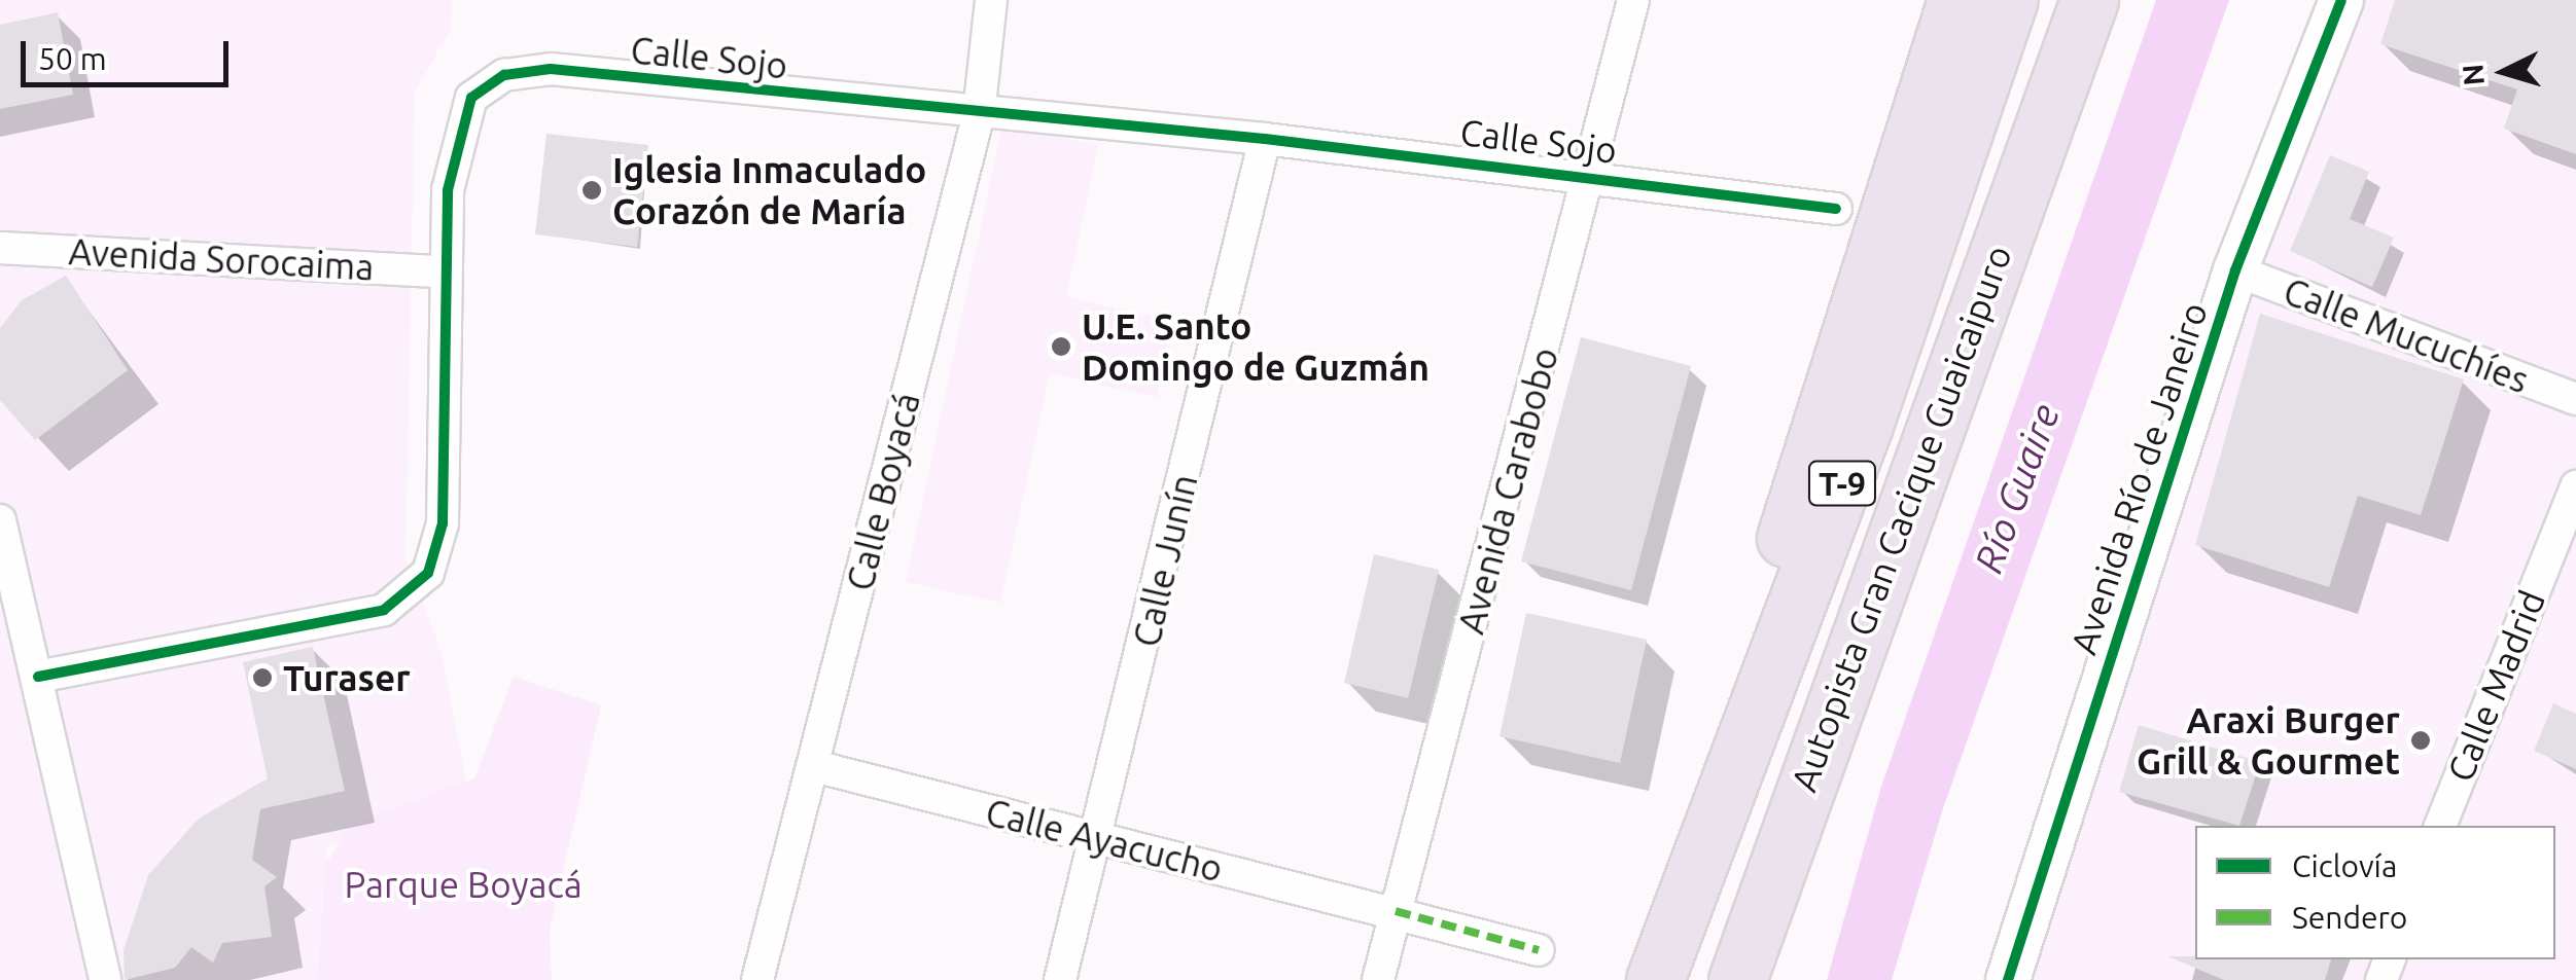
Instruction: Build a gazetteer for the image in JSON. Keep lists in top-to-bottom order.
{
  "streets": {
    "highway": ["T-9", "Autopista Gran Cacique Guaicaipuro"],
    "street": [
      "Calle Sojo",
      "Avenida Sorocaima",
      "Calle Mucuchíes",
      "Avenida Río de Janeiro",
      "Avenida Carabobo",
      "Calle Boyacá",
      "Calle Junín",
      "Calle Madrid",
      "Calle Ayacucho"
    ]
  },
  "crossings": [
    ["Calle Sojo", "Avenida Sorocaima"],
    ["Calle Sojo", "Avenida Carabobo"],
    ["Calle Sojo", "Calle Boyacá"],
    ["Calle Sojo", "Calle Junín"],
    ["Calle Mucuchíes", "Avenida Río de Janeiro"],
    ["Avenida Carabobo", "Calle Ayacucho"],
    ["Calle Boyacá", "Calle Ayacucho"],
    ["Calle Junín", "Calle Ayacucho"]
  ],
  "water": ["Río Guaire"],
  "parks": ["Parque Boyacá"],
  "places": [
    "Iglesia Inmaculado Corazón de María",
    "U.E. Santo Domingo de Guzmán",
    "Turaser",
    "Araxi Burger Grill & Gourmet"
  ],
  "legend": ["Ciclovía", "Sendero"],
  "scale_bar": "50 m",
  "north": "left"
}
